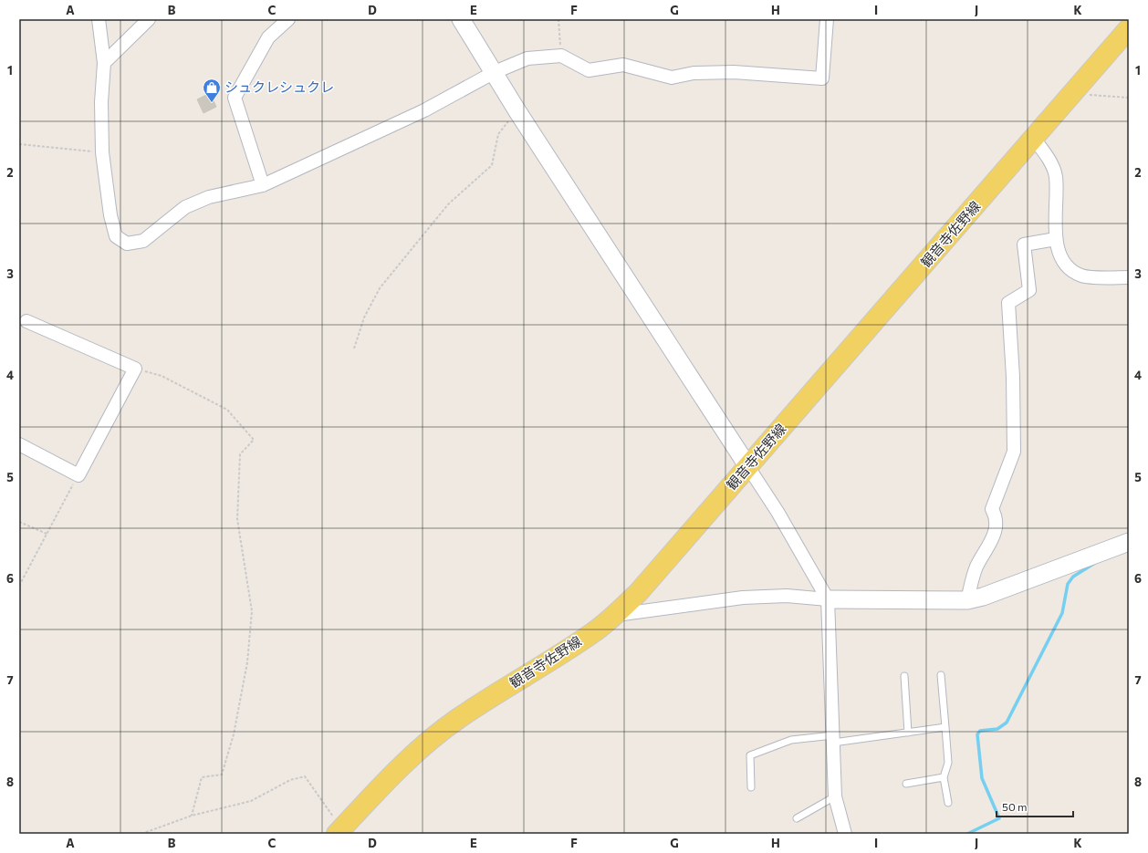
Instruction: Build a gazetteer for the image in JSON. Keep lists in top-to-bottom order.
{
  "streets": {
    "main road": ["観音寺佐野線"]
  },
  "places": {
    "shop": ["シュクレシュクレ"]
  },
  "scale_bar": "50 m",
  "grid": {
    "columns": [
      "A",
      "B",
      "C",
      "D",
      "E",
      "F",
      "G",
      "H",
      "I",
      "J",
      "K"
    ],
    "rows": [
      "1",
      "2",
      "3",
      "4",
      "5",
      "6",
      "7",
      "8"
    ]
  }
}
